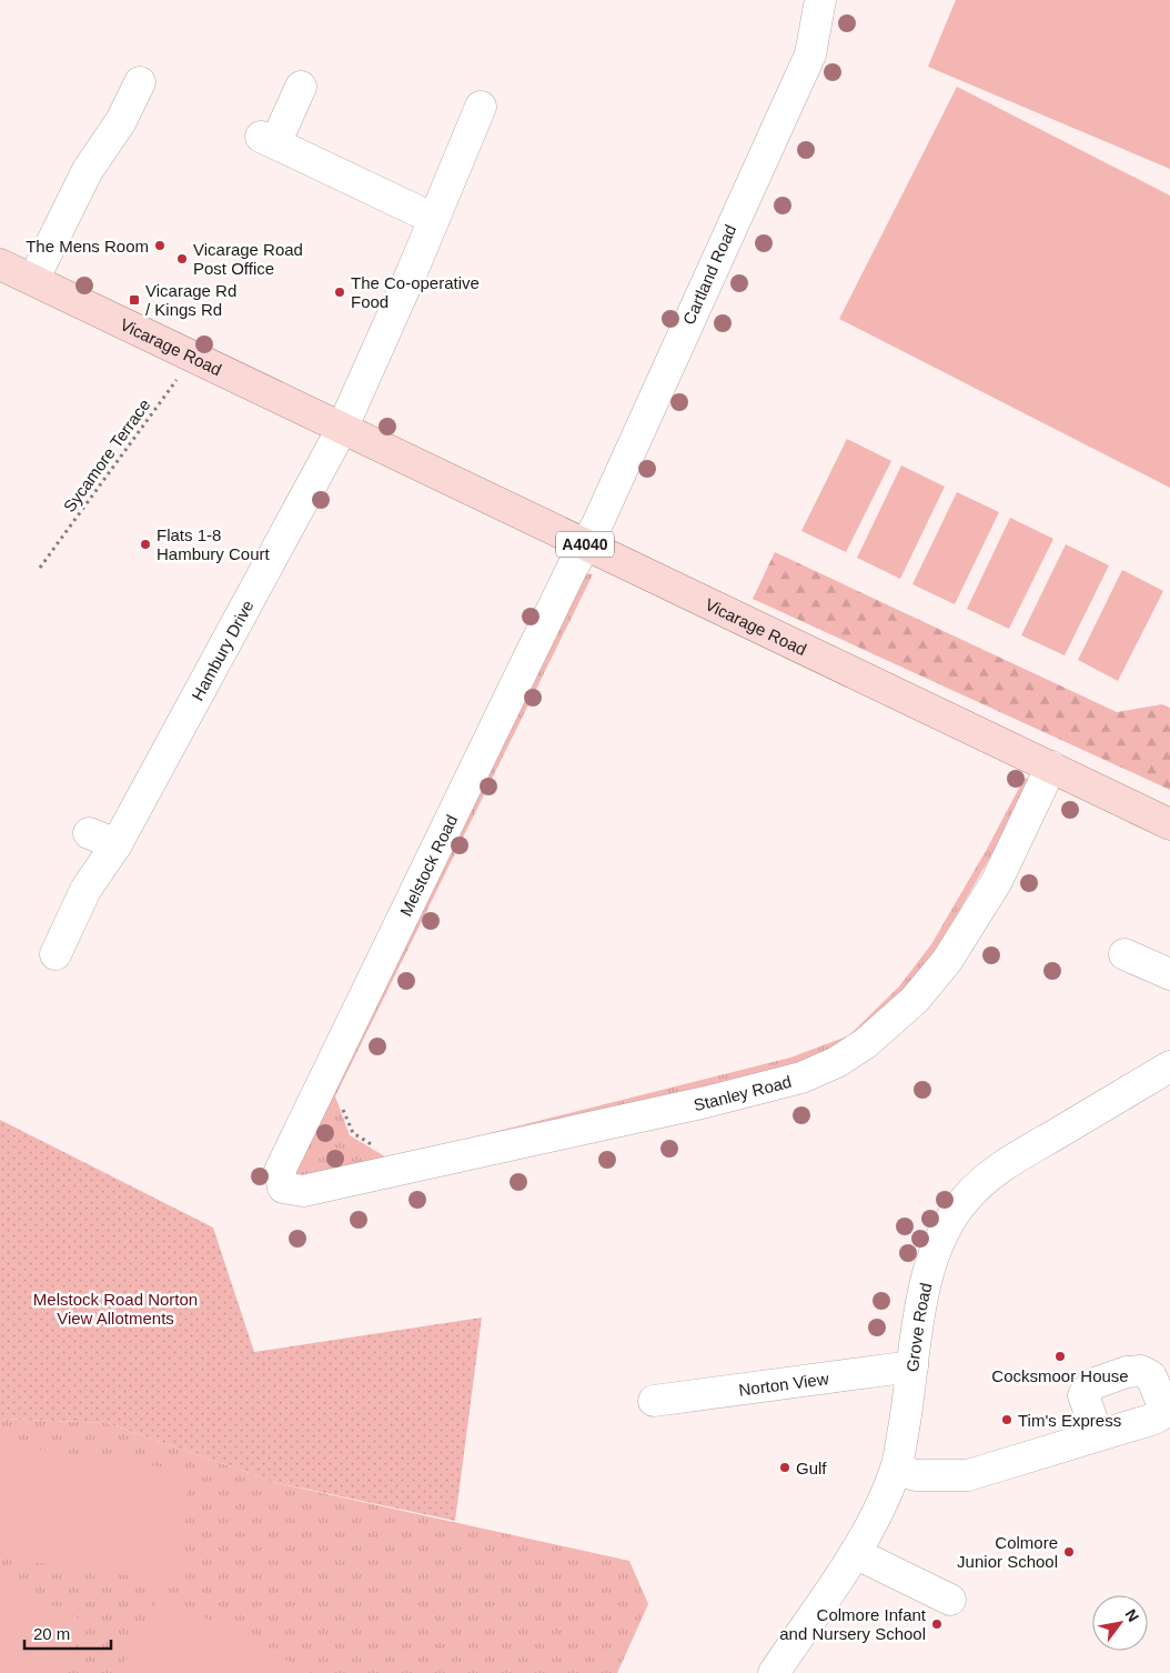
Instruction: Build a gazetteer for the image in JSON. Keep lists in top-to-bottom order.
{
  "streets": {
    "main road": ["Vicarage Road", "A4040"],
    "street": [
      "Cartland Road",
      "Hambury Drive",
      "Melstock Road",
      "Stanley Road",
      "Grove Road",
      "Norton View"
    ],
    "path": ["Sycamore Terrace"]
  },
  "crossings": [
    ["Cartland Road", "Vicarage Road"],
    ["Cartland Road", "Melstock Road"],
    ["Vicarage Road", "Sycamore Terrace"],
    ["Vicarage Road", "Hambury Drive"],
    ["Vicarage Road", "Melstock Road"],
    ["Vicarage Road", "Stanley Road"],
    ["Melstock Road", "Stanley Road"],
    ["Grove Road", "Norton View"]
  ],
  "parks": ["Melstock Road Norton View Allotments"],
  "places": {
    "other": [
      "The Mens Room",
      "Vicarage Road Post Office",
      "The Co-operative Food",
      "Flats 1-8 Hambury Court",
      "Cocksmoor House",
      "Tim's Express",
      "Gulf",
      "Colmore Junior School",
      "Colmore Infant and Nursery School"
    ],
    "transit": ["Vicarage Rd / Kings Rd"]
  },
  "scale_bar": "20 m",
  "north": "top right"
}
